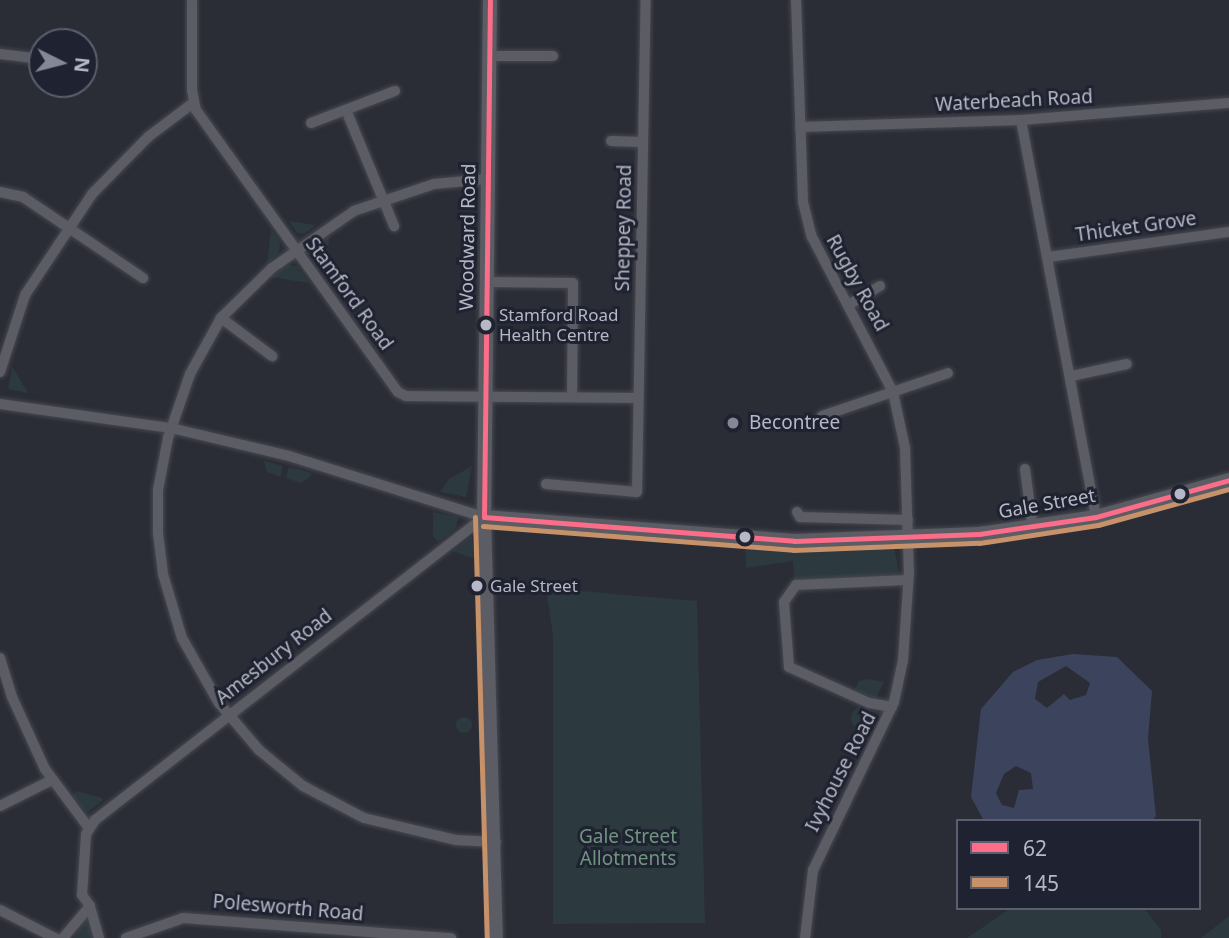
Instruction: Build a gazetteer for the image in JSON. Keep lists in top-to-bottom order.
{
  "streets": {
    "street": [
      "Waterbeach Road",
      "Thicket Grove",
      "Sheppey Road",
      "Woodward Road",
      "Rugby Road",
      "Stamford Road",
      "Gale Street",
      "Amesbury Road",
      "Ivyhouse Road",
      "Polesworth Road"
    ]
  },
  "crossings": [
    ["Waterbeach Road", "Rugby Road"],
    ["Sheppey Road", "Stamford Road"],
    ["Woodward Road", "Stamford Road"],
    ["Woodward Road", "Gale Street"],
    ["Woodward Road", "Amesbury Road"],
    ["Rugby Road", "Gale Street"],
    ["Rugby Road", "Ivyhouse Road"],
    ["Gale Street", "Amesbury Road"],
    ["Gale Street", "Ivyhouse Road"]
  ],
  "parks": ["Gale Street Allotments"],
  "places": ["Stamford Road Health Centre", "Becontree", "Gale Street"],
  "lines": ["transit line 62", "transit line 145"],
  "legend": ["62", "145"],
  "north": "right"
}
